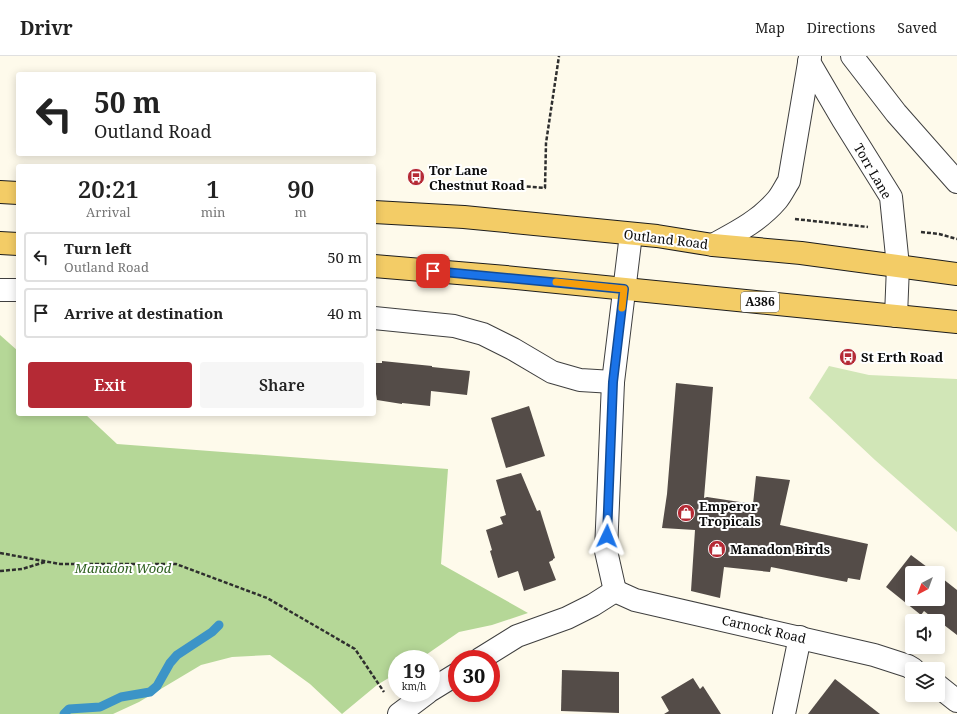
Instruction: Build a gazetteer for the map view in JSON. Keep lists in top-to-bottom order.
{
  "streets": {
    "main road": ["Outland Road", "A386"],
    "street": ["Torr Lane", "Carnock Road"]
  },
  "crossings": [
    ["Torr Lane", "Outland Road"],
    ["Torr Lane", "A386"]
  ],
  "parks": ["Manadon Wood"],
  "places": {
    "bus stop": ["Tor Lane Chestnut Road", "St Erth Road"],
    "shop": ["Emperor Tropicals", "Manadon Birds"]
  },
  "north": "bottom left",
  "page": {
    "header": "Drivr",
    "nav": ["Map", "Directions", "Saved"],
    "turn": ["50 m", "Outland Road"],
    "eta": [
      "20:21",
      "Arrival",
      "1",
      "min",
      "90",
      "m"
    ],
    "list": [
      {
        "name": "Turn left",
        "note": "Outland Road",
        "value": "50 m"
      },
      {
        "name": "Arrive at destination",
        "value": "40 m"
      }
    ],
    "buttons": ["Exit", "Share"],
    "speed": "19 km/h",
    "limit": "30"
  }
}
